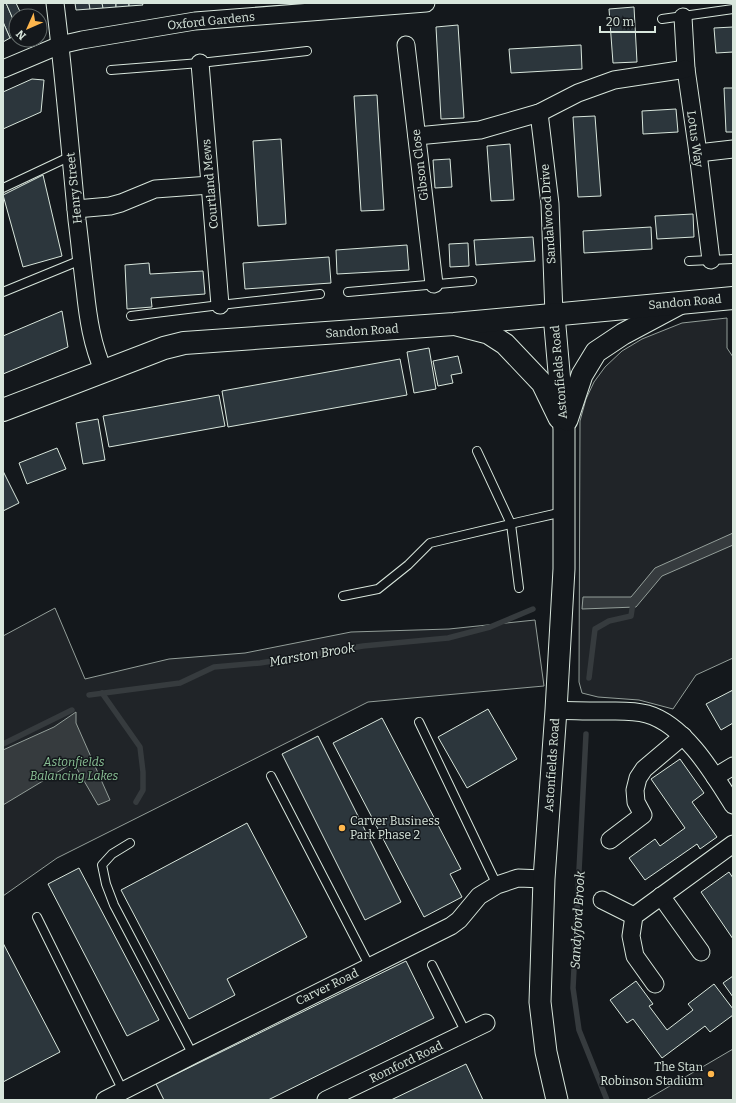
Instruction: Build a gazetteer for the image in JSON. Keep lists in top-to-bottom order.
{
  "streets": {
    "main road": ["Sandon Road"],
    "street": [
      "Oxford Gardens",
      "Lotus Way",
      "Gibson Close",
      "Courtland Mews",
      "Henry Street",
      "Sandalwood Drive",
      "Astonfields Road",
      "Carver Road",
      "Romford Road"
    ]
  },
  "crossings": [
    ["Oxford Gardens", "Henry Street"],
    ["Henry Street", "Sandon Road"],
    ["Sandalwood Drive", "Sandon Road"],
    ["Sandalwood Drive", "Astonfields Road"],
    ["Sandon Road", "Astonfields Road"],
    ["Astonfields Road", "Carver Road"]
  ],
  "water": ["Marston Brook", "Sandyford Brook"],
  "parks": ["Astonfields Balancing Lakes"],
  "places": ["Carver Business Park Phase 2", "The Stan Robinson Stadium"],
  "scale_bar": "20 m",
  "north": "bottom left"
}
